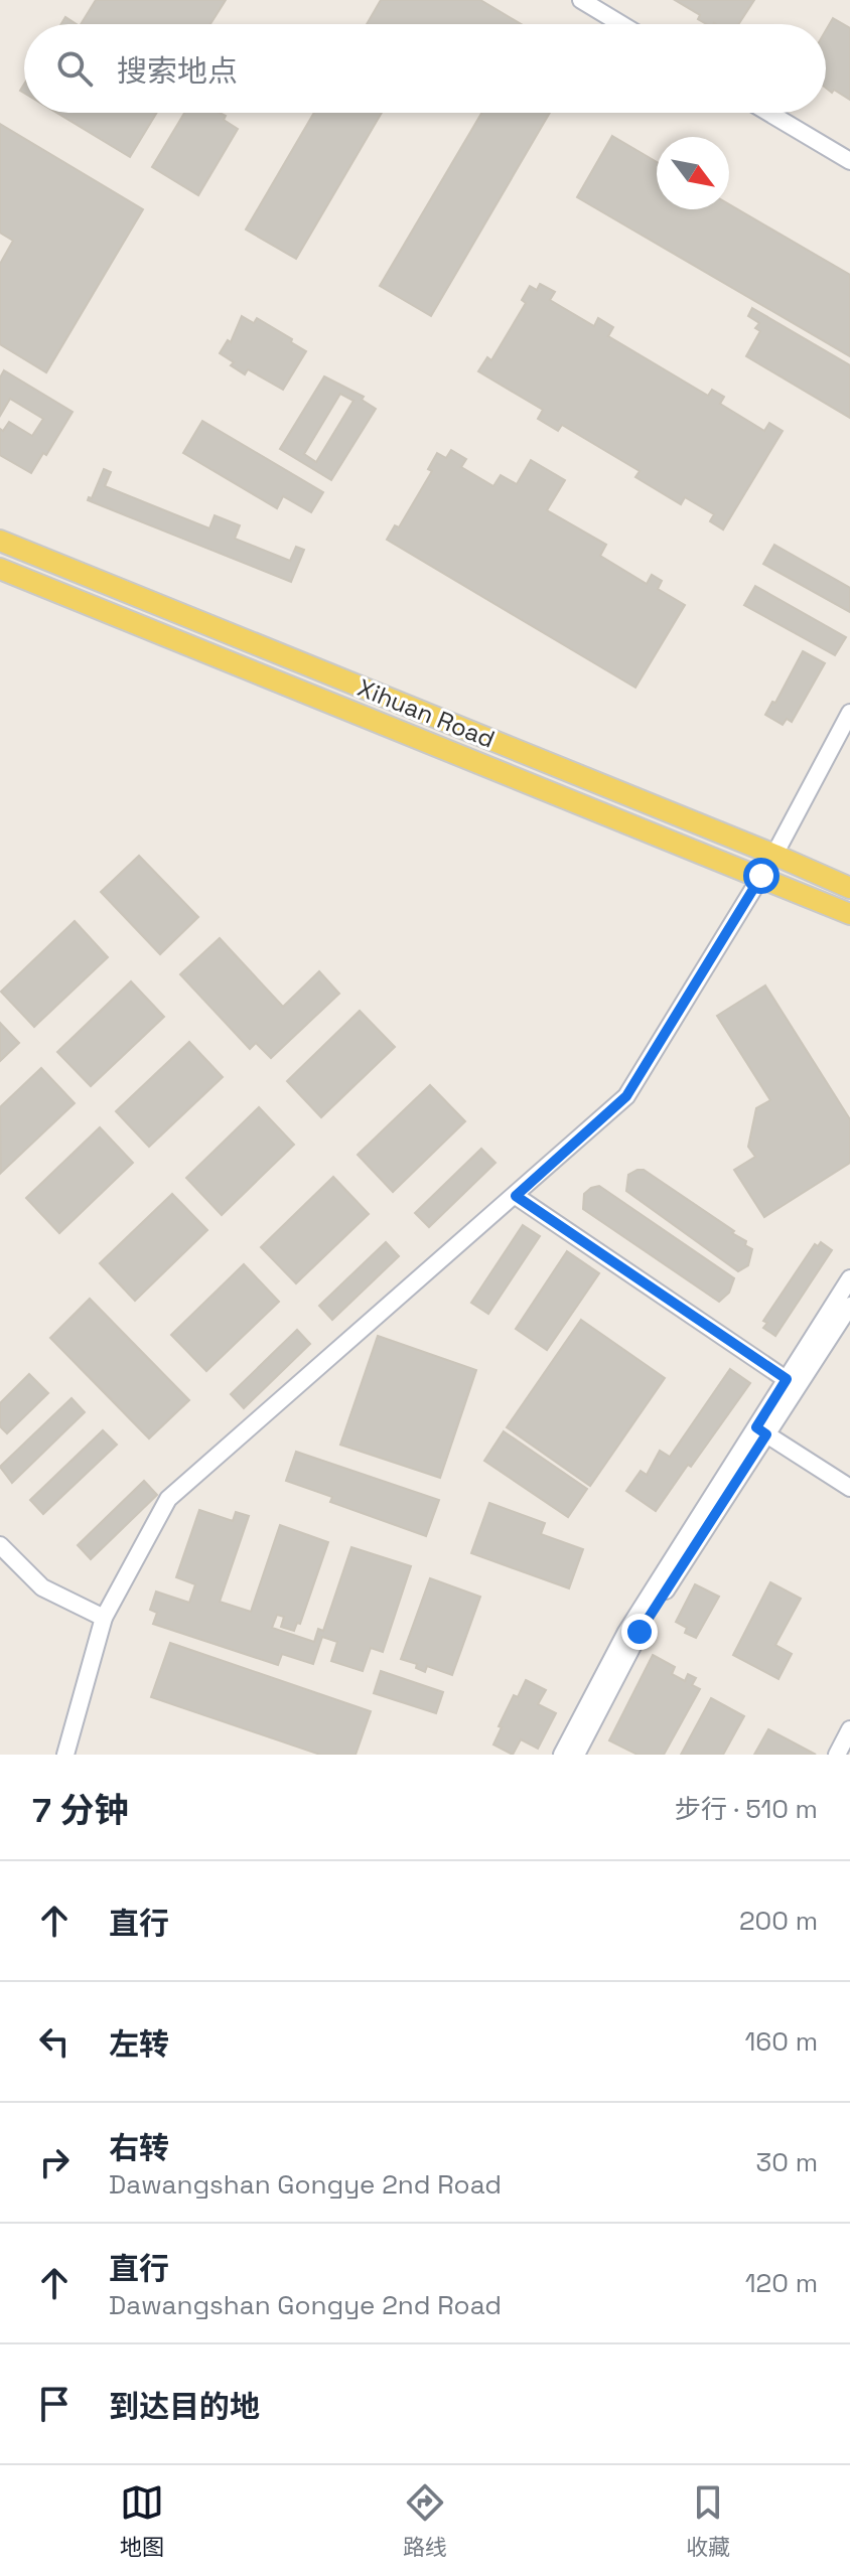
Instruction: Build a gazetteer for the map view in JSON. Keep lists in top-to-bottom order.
{
  "streets": {
    "main road": ["Xihuan Road"]
  },
  "north": "bottom right",
  "page": {
    "search": "搜索地点",
    "heading": ["7 分钟", "步行 · 510 m"],
    "list": [
      ["直行", "200 m"],
      ["左转", "160 m"],
      ["右转", "Dawangshan Gongye 2nd Road", "30 m"],
      ["直行", "Dawangshan Gongye 2nd Road", "120 m"],
      "到达目的地"
    ],
    "nav": ["地图", "路线", "收藏"]
  }
}
